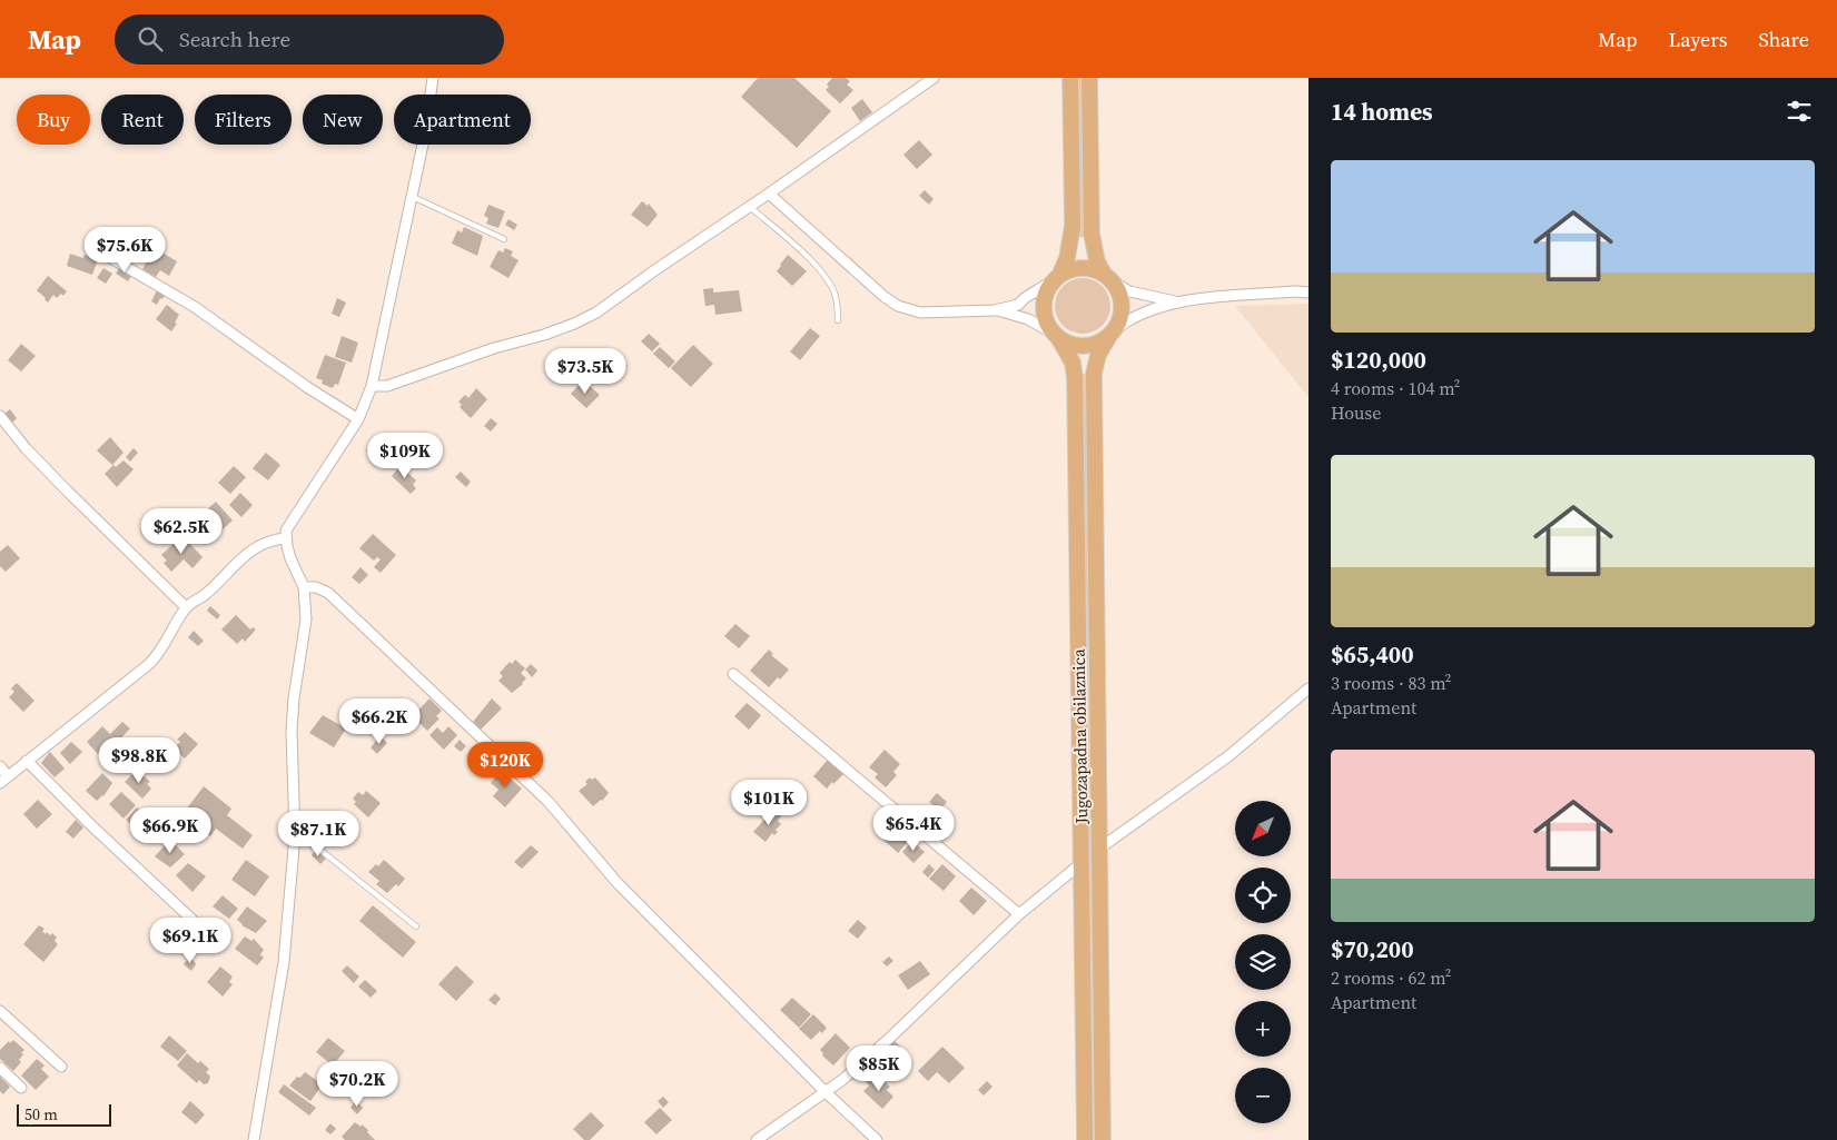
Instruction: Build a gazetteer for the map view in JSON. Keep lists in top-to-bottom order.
{
  "streets": {
    "main road": ["Jugozapadna obilaznica"]
  },
  "scale_bar": "50 m",
  "north": "bottom left",
  "page": {
    "header": "Map",
    "search": "Search here",
    "nav": ["Map", "Layers", "Share"],
    "heading": "14 homes",
    "chip": [
      "Buy",
      "Rent",
      "Filters",
      "New",
      "Apartment"
    ],
    "list": [
      {
        "name": "$120,000",
        "note": "4 rooms · 104 m² · House"
      },
      {
        "name": "$65,400",
        "note": "3 rooms · 83 m² · Apartment"
      },
      {
        "name": "$70,200",
        "note": "2 rooms · 62 m² · Apartment"
      }
    ],
    "price": [
      "$75.6K",
      "$73.5K",
      "$109K",
      "$62.5K",
      "$66.2K",
      "$98.8K",
      "$120K",
      "$101K",
      "$65.4K",
      "$66.9K",
      "$87.1K",
      "$69.1K",
      "$85K",
      "$70.2K"
    ],
    "map_buttons": ["+", "−"],
    "scale": "50 m"
  }
}
